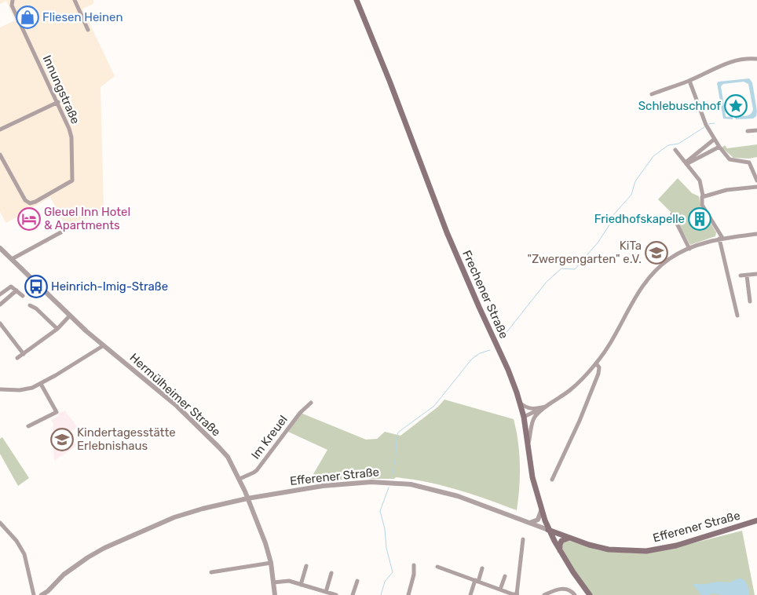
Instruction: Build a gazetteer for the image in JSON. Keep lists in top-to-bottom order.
{
  "streets": {
    "main road": ["Frechener Straße", "Efferener Straße"],
    "street": ["Innungstraße", "Hermülheimer Straße", "Im Kreuel"]
  },
  "crossings": [
    ["Frechener Straße", "Efferener Straße"],
    ["Hermülheimer Straße", "Im Kreuel"],
    ["Hermülheimer Straße", "Efferener Straße"]
  ],
  "places": {
    "shop": ["Fliesen Heinen"],
    "place": ["Schlebuschhof"],
    "hotel": ["Gleuel Inn Hotel & Apartments"],
    "building": ["Friedhofskapelle"],
    "school or university": ["KiTa \"Zwergengarten\" e.V.", "Kindertagesstätte Erlebnishaus"],
    "bus stop": ["Heinrich-Imig-Straße"]
  }
}
